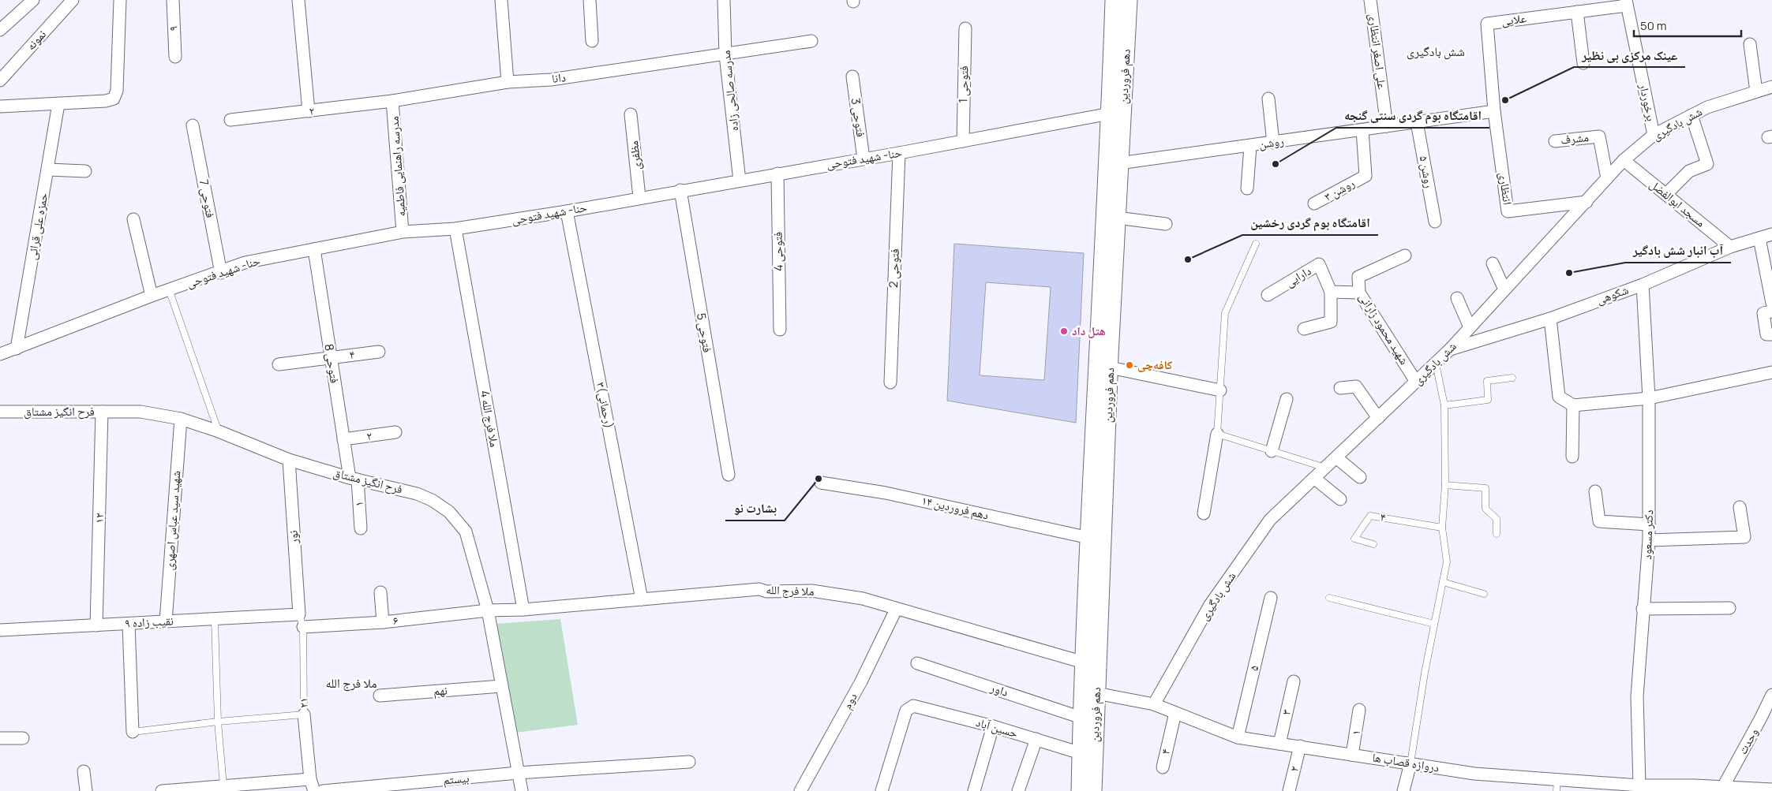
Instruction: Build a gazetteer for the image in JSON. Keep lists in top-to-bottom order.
{
  "streets": {
    "main road": ["دهم فروردین"],
    "street": [
      "علایی",
      "۹",
      "نمونه",
      "علی اصغر انتظاری",
      "دانا",
      "فتوحی 1",
      "مدرسه صالحی زاده",
      "برخوردار",
      "۲",
      "فتوحی 3",
      "شش بادگیری",
      "مشرف",
      "روشن",
      "مظفری",
      "حنا- شهید فتوحی",
      "مدرسه راهنمایی فاطمیه",
      "روشن ۵",
      "انتظاری",
      "روشن ۳",
      "فتوحی 7",
      "مسجد ابوالفضل",
      "حمزه علی قرائی",
      "فتوحی 4",
      "فتوحی 2",
      "دارایی",
      "شکوهی",
      "شهید محمود زارانی",
      "فتوحی 5",
      "۴",
      "فتوحی 8",
      "۳(رحمانی)",
      "فرح انگیز مشتاق",
      "4 ملا فرج الله",
      "۱",
      "دهم فروردین ۱۴",
      "۱۲",
      "شهید سید عباس اصهری",
      "دکتر مسعود",
      "نور",
      "ملا فرج الله",
      "۶",
      "نقیب زاده ۹",
      "۵",
      "داور",
      "نهم",
      "دوم",
      "۲۱",
      "۳",
      "حسین آباد",
      "وحدت",
      "دروازه قصاب ها",
      "بیستم"
    ]
  },
  "crossings": [
    ["علایی", "برخوردار"],
    ["علایی", "روشن"],
    ["علایی", "انتظاری"],
    ["علی اصغر انتظاری", "روشن"],
    ["دهم فروردین", "روشن"],
    ["دهم فروردین", "حنا- شهید فتوحی"],
    ["دهم فروردین", "دهم فروردین ۱۴"],
    ["دهم فروردین", "ملا فرج الله"],
    ["دهم فروردین", "داور"],
    ["دهم فروردین", "حسین آباد"],
    ["دهم فروردین", "دروازه قصاب ها"],
    ["دانا", "مدرسه صالحی زاده"],
    ["دانا", "۲"],
    ["دانا", "مدرسه راهنمایی فاطمیه"],
    ["فتوحی 1", "حنا- شهید فتوحی"],
    ["مدرسه صالحی زاده", "حنا- شهید فتوحی"],
    ["برخوردار", "شش بادگیری"],
    ["۲", "مدرسه راهنمایی فاطمیه"],
    ["۲", "فتوحی 8"],
    ["۲", "دروازه قصاب ها"],
    ["فتوحی 3", "حنا- شهید فتوحی"],
    ["شش بادگیری", "مشرف"],
    ["شش بادگیری", "انتظاری"],
    ["شش بادگیری", "مسجد ابوالفضل"],
    ["شش بادگیری", "شکوهی"],
    ["شش بادگیری", "شهید محمود زارانی"],
    ["شش بادگیری", "دروازه قصاب ها"],
    ["روشن", "روشن ۵"],
    ["روشن", "انتظاری"],
    ["روشن", "روشن ۳"],
    ["مظفری", "حنا- شهید فتوحی"],
    ["حنا- شهید فتوحی", "مدرسه راهنمایی فاطمیه"],
    ["حنا- شهید فتوحی", "فتوحی 7"],
    ["حنا- شهید فتوحی", "حمزه علی قرائی"],
    ["حنا- شهید فتوحی", "فتوحی 4"],
    ["حنا- شهید فتوحی", "فتوحی 2"],
    ["حنا- شهید فتوحی", "فتوحی 5"],
    ["حنا- شهید فتوحی", "فتوحی 8"],
    ["حنا- شهید فتوحی", "۳(رحمانی)"],
    ["حنا- شهید فتوحی", "4 ملا فرج الله"],
    ["مسجد ابوالفضل", "شکوهی"],
    ["شکوهی", "دکتر مسعود"],
    ["۴", "فتوحی 8"],
    ["۴", "دروازه قصاب ها"],
    ["فتوحی 8", "فرح انگیز مشتاق"],
    ["فتوحی 8", "۱"],
    ["۳(رحمانی)", "ملا فرج الله"],
    ["فرح انگیز مشتاق", "۱"],
    ["فرح انگیز مشتاق", "۱۲"],
    ["فرح انگیز مشتاق", "شهید سید عباس اصهری"],
    ["فرح انگیز مشتاق", "نور"],
    ["فرح انگیز مشتاق", "ملا فرج الله"],
    ["فرح انگیز مشتاق", "۶"],
    ["فرح انگیز مشتاق", "نهم"],
    ["فرح انگیز مشتاق", "بیستم"],
    ["4 ملا فرج الله", "ملا فرج الله"],
    ["۱", "دروازه قصاب ها"],
    ["۱۲", "نقیب زاده ۹"],
    ["شهید سید عباس اصهری", "نقیب زاده ۹"],
    ["دکتر مسعود", "دروازه قصاب ها"],
    ["نور", "نقیب زاده ۹"],
    ["نور", "۲۱"],
    ["ملا فرج الله", "۶"],
    ["ملا فرج الله", "دوم"],
    ["۶", "۲۱"],
    ["نقیب زاده ۹", "۲۱"],
    ["۵", "دروازه قصاب ها"],
    ["۳", "دروازه قصاب ها"],
    ["وحدت", "دروازه قصاب ها"]
  ],
  "districts": ["شش بادگیری", "ملا فرج الله"],
  "places": [
    "عینک مرکزی بی نظیر",
    "اقامتگاه بوم گردی سنتی گنجه",
    "اقامتگاه بوم گردی رخشین",
    "آب انبار شش بادگیر",
    "هتل داد",
    "کافه‌چی",
    "بشارت نو"
  ],
  "scale_bar": "50 m"
}
